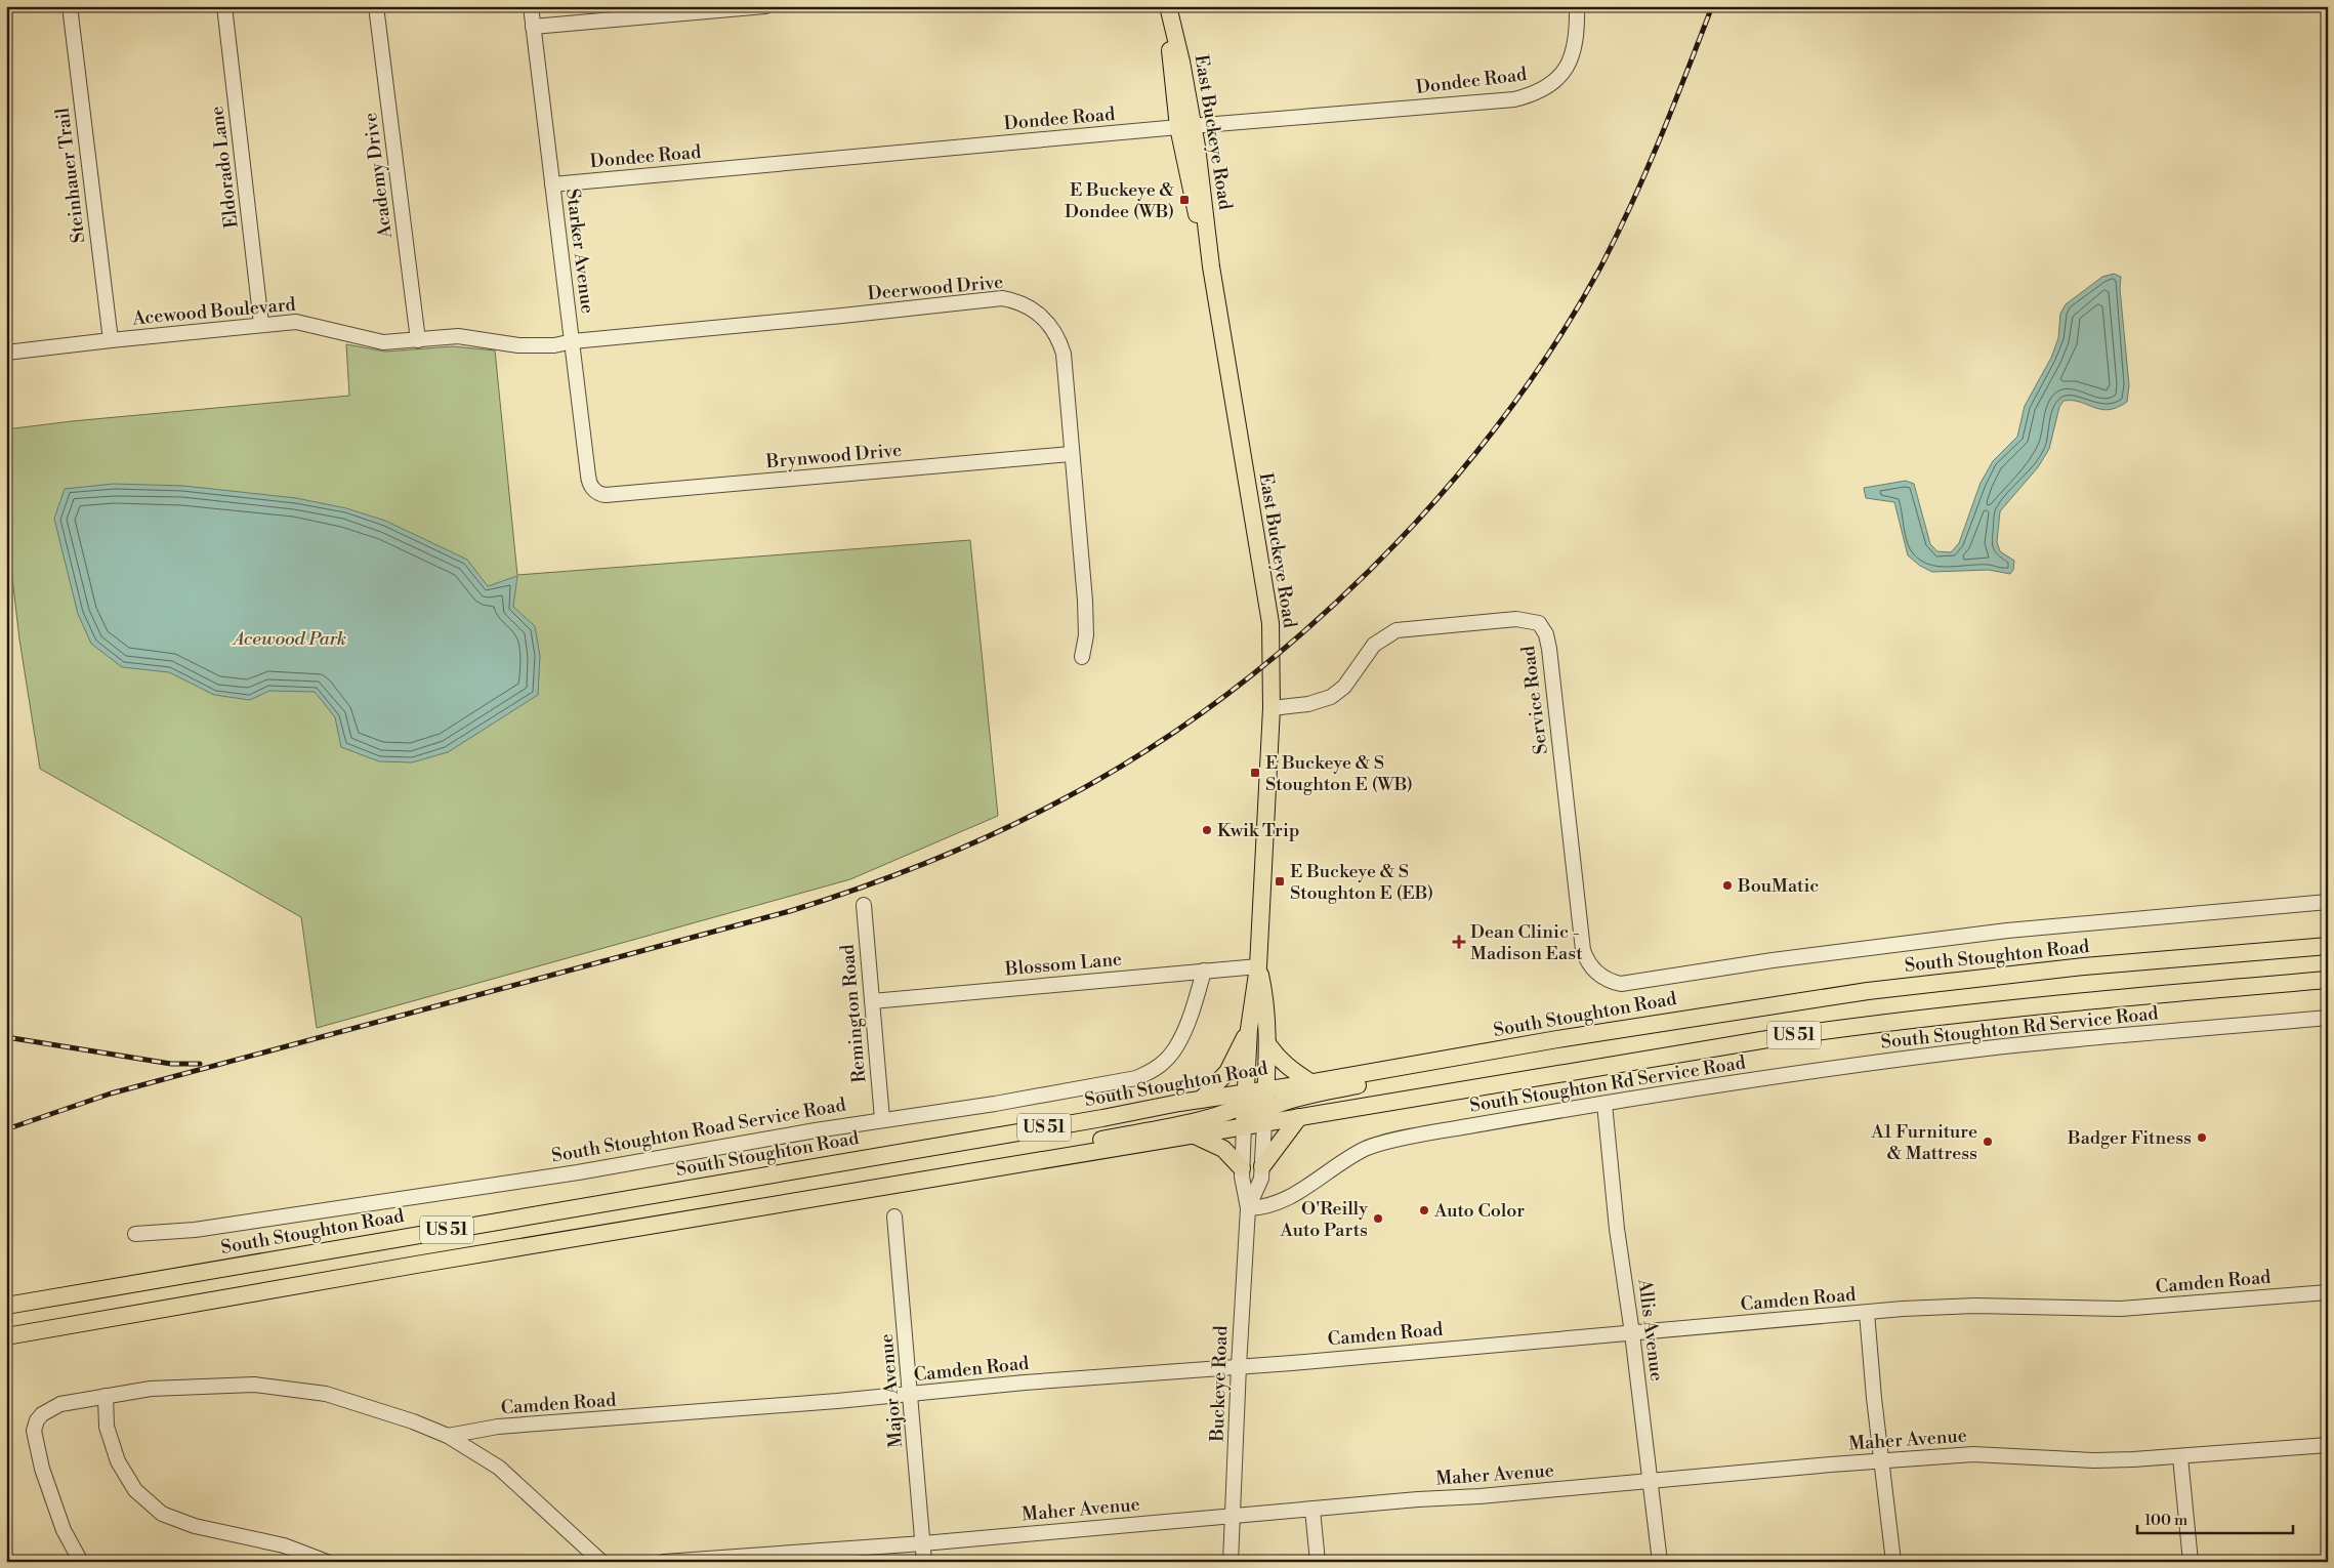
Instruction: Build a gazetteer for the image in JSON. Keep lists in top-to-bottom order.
{
  "streets": {
    "main road": ["East Buckeye Road", "South Stoughton Road", "US 51"],
    "street": [
      "Dondee Road",
      "Eldorado Lane",
      "Steinhauer Trail",
      "Academy Drive",
      "Starker Avenue",
      "Deerwood Drive",
      "Acewood Boulevard",
      "Brynwood Drive",
      "Service Road",
      "Blossom Lane",
      "Remington Road",
      "South Stoughton Rd Service Road",
      "South Stoughton Road Service Road",
      "Camden Road",
      "Allis Avenue",
      "Buckeye Road",
      "Major Avenue",
      "Maher Avenue"
    ]
  },
  "crossings": [
    ["Dondee Road", "East Buckeye Road"],
    ["Dondee Road", "Starker Avenue"],
    ["East Buckeye Road", "Service Road"],
    ["East Buckeye Road", "South Stoughton Road"],
    ["East Buckeye Road", "Blossom Lane"],
    ["East Buckeye Road", "US 51"],
    ["East Buckeye Road", "Buckeye Road"],
    ["Eldorado Lane", "Acewood Boulevard"],
    ["Steinhauer Trail", "Acewood Boulevard"],
    ["Academy Drive", "Acewood Boulevard"],
    ["Starker Avenue", "Deerwood Drive"],
    ["Starker Avenue", "Acewood Boulevard"],
    ["Starker Avenue", "Brynwood Drive"],
    ["Deerwood Drive", "Acewood Boulevard"],
    ["Deerwood Drive", "Brynwood Drive"],
    ["Service Road", "South Stoughton Road"],
    ["Blossom Lane", "Remington Road"],
    ["Blossom Lane", "South Stoughton Road Service Road"],
    ["Remington Road", "South Stoughton Road Service Road"],
    ["South Stoughton Rd Service Road", "Allis Avenue"],
    ["South Stoughton Rd Service Road", "Buckeye Road"],
    ["US 51", "Buckeye Road"],
    ["Camden Road", "Allis Avenue"],
    ["Camden Road", "Buckeye Road"],
    ["Camden Road", "Major Avenue"],
    ["Allis Avenue", "Maher Avenue"],
    ["Buckeye Road", "Maher Avenue"],
    ["Major Avenue", "Maher Avenue"]
  ],
  "parks": ["Acewood Park"],
  "places": {
    "transit": ["E Buckeye & Dondee (WB)", "E Buckeye & S Stoughton E (WB)", "E Buckeye & S Stoughton E (EB)"],
    "other": [
      "Kwik Trip",
      "BouMatic",
      "Badger Fitness",
      "A1 Furniture & Mattress",
      "Auto Color",
      "O'Reilly Auto Parts"
    ],
    "health": ["Dean Clinic - Madison East"]
  },
  "scale_bar": "100 m"
}
